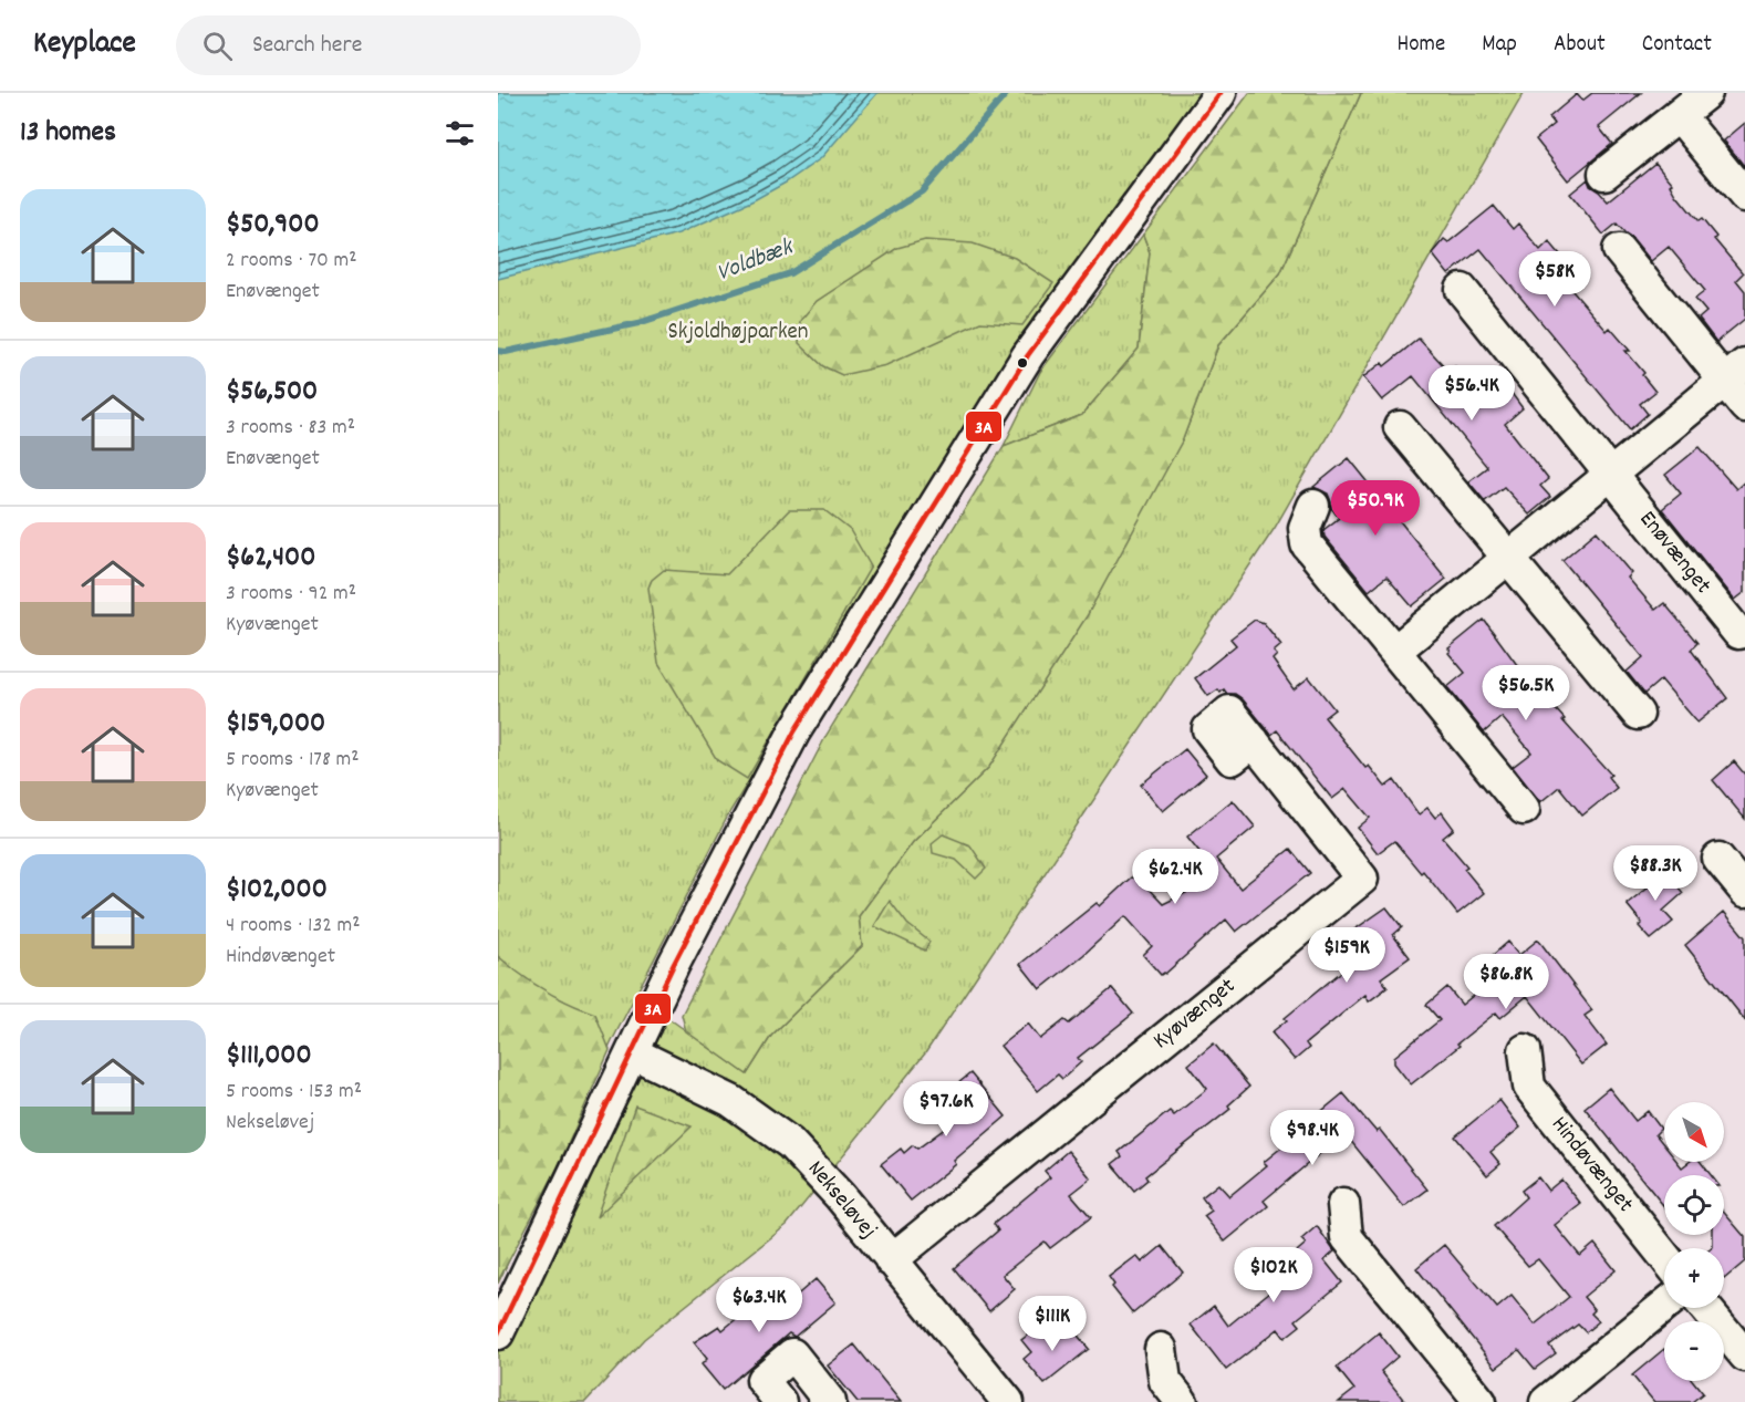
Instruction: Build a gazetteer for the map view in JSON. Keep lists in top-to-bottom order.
{
  "streets": {
    "street": [
      "Enøvænget",
      "Kyøvænget",
      "Hindøvænget",
      "Nekseløvej"
    ]
  },
  "crossings": [
    ["Kyøvænget", "Nekseløvej"]
  ],
  "water": ["Voldbæk"],
  "parks": ["Skjoldhøjparken"],
  "lines": ["transit line 3A"],
  "north": "bottom right",
  "page": {
    "header": "Keyplace",
    "search": "Search here",
    "nav": [
      "Home",
      "Map",
      "About",
      "Contact"
    ],
    "heading": "13 homes",
    "list": [
      {
        "name": "$50,900",
        "note": "2 rooms · 70 m² · Enøvænget"
      },
      {
        "name": "$56,500",
        "note": "3 rooms · 83 m² · Enøvænget"
      },
      {
        "name": "$62,400",
        "note": "3 rooms · 92 m² · Kyøvænget"
      },
      {
        "name": "$159,000",
        "note": "5 rooms · 178 m² · Kyøvænget"
      },
      {
        "name": "$102,000",
        "note": "4 rooms · 132 m² · Hindøvænget"
      },
      {
        "name": "$111,000",
        "note": "5 rooms · 153 m² · Nekseløvej"
      }
    ],
    "price": [
      "$58K",
      "$56.4K",
      "$50.9K",
      "$56.5K",
      "$88.3K",
      "$62.4K",
      "$159K",
      "$86.8K",
      "$97.6K",
      "$98.4K",
      "$102K",
      "$63.4K",
      "$111K"
    ],
    "map_buttons": ["+", "−"]
  }
}
